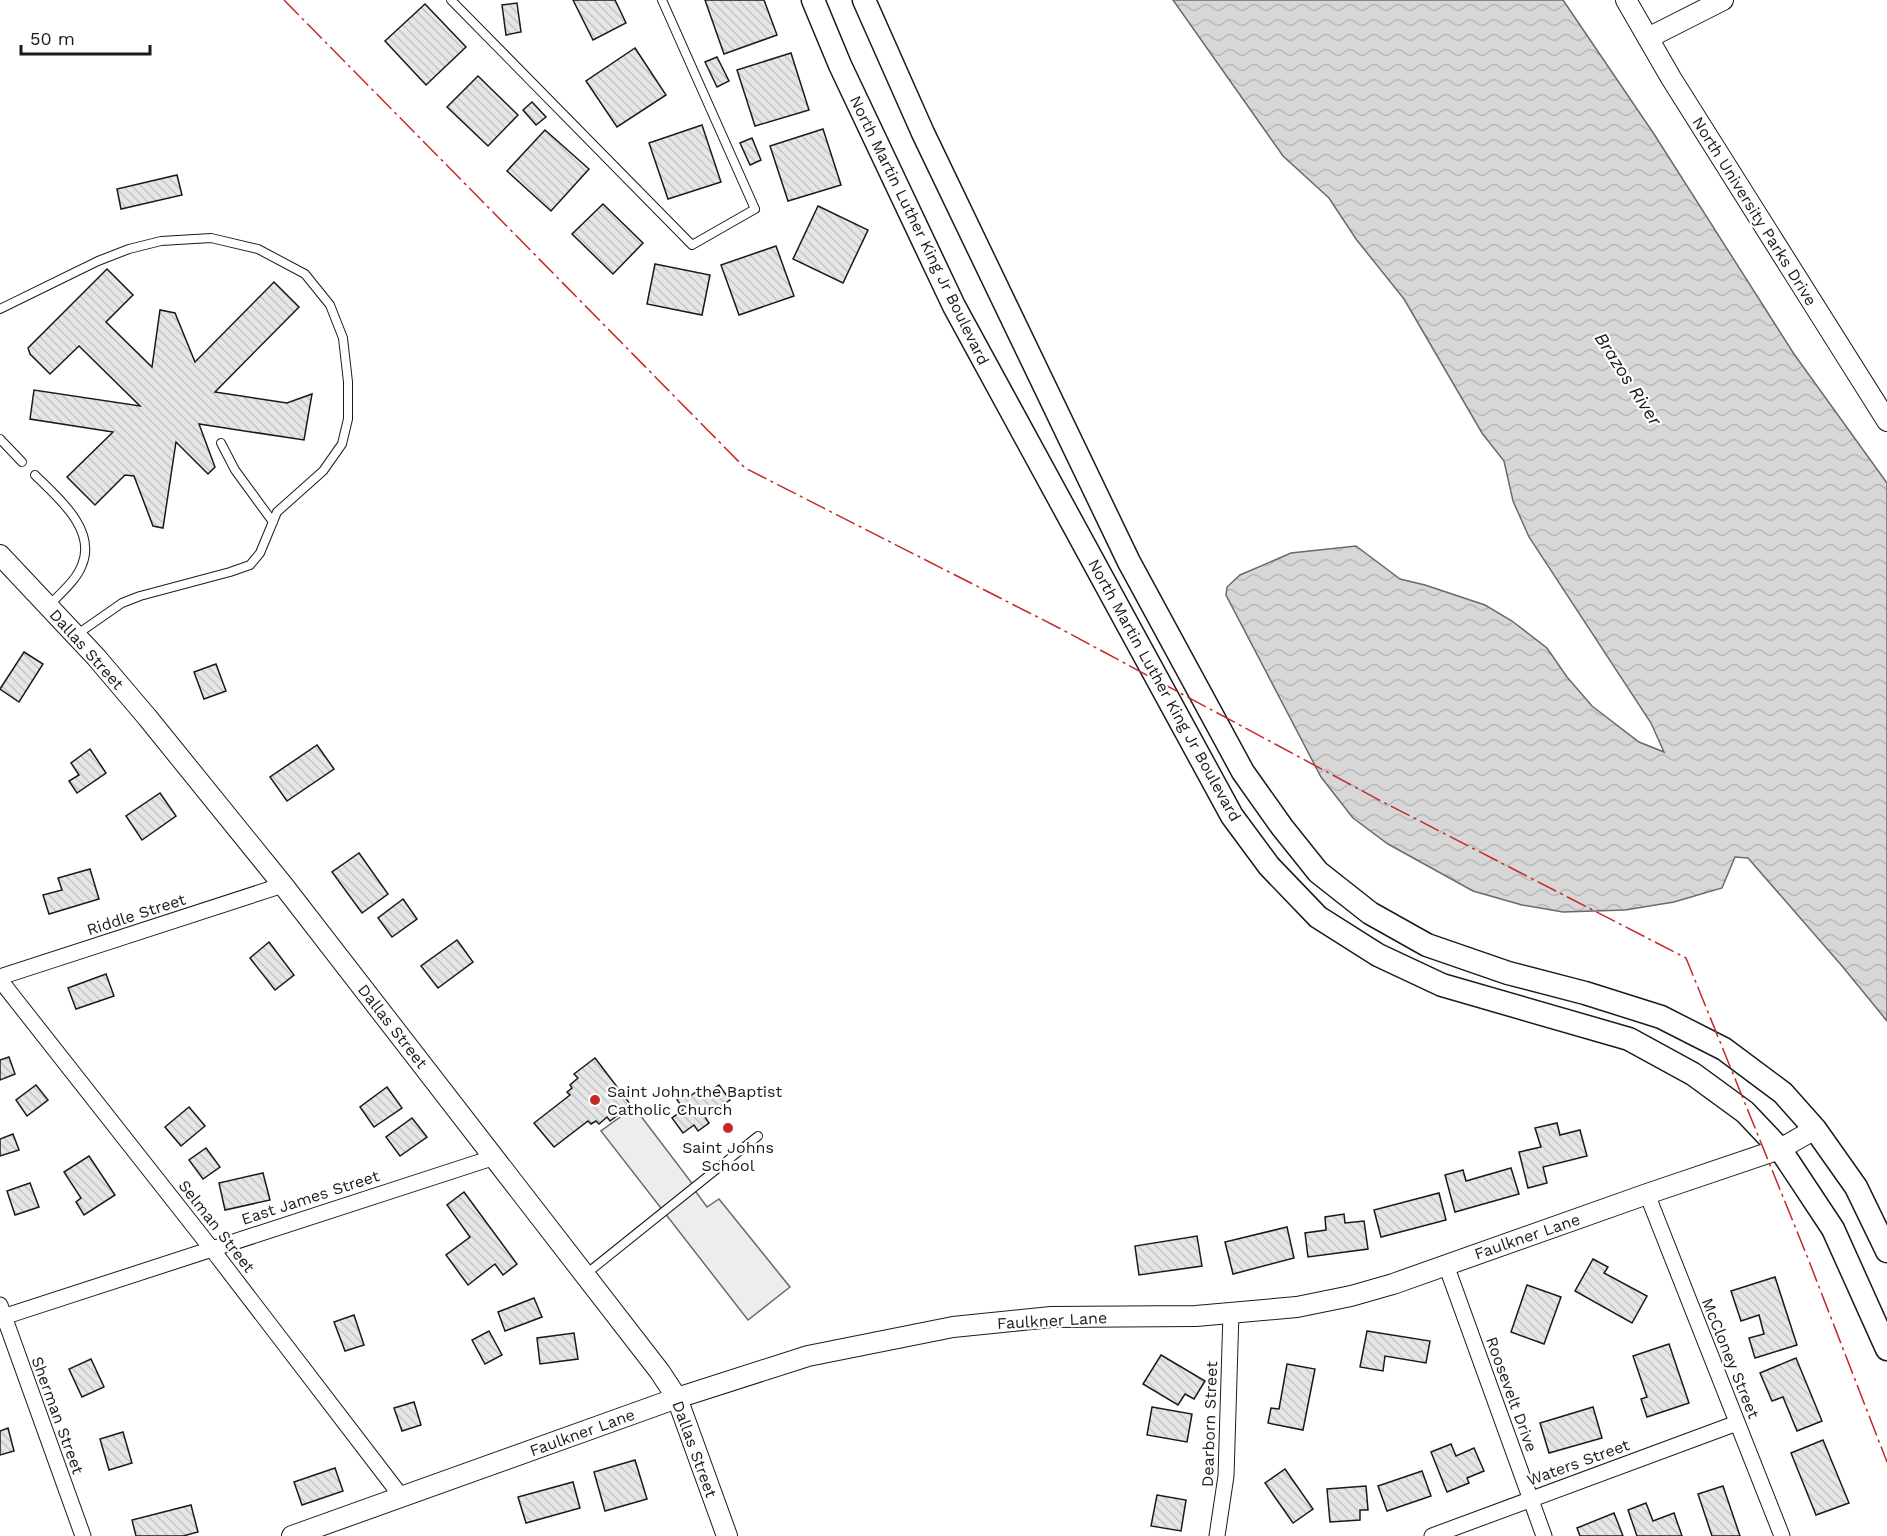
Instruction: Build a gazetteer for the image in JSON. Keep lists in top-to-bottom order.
{
  "streets": {
    "main road": ["North Martin Luther King Jr Boulevard"],
    "street": [
      "North University Parks Drive",
      "Dallas Street",
      "Riddle Street",
      "East James Street",
      "Selman Street",
      "Faulkner Lane",
      "McCloney Street",
      "Roosevelt Drive",
      "Sherman Street",
      "Dearborn Street",
      "Waters Street"
    ]
  },
  "crossings": [
    ["North Martin Luther King Jr Boulevard", "Faulkner Lane"],
    ["Dallas Street", "Riddle Street"],
    ["Dallas Street", "East James Street"],
    ["Dallas Street", "Faulkner Lane"],
    ["Riddle Street", "Selman Street"],
    ["East James Street", "Selman Street"],
    ["East James Street", "Sherman Street"],
    ["Selman Street", "Faulkner Lane"],
    ["Faulkner Lane", "McCloney Street"],
    ["Faulkner Lane", "Roosevelt Drive"],
    ["Faulkner Lane", "Dearborn Street"],
    ["McCloney Street", "Waters Street"],
    ["Roosevelt Drive", "Waters Street"]
  ],
  "water": ["Brazos River"],
  "places": ["Saint John the Baptist Catholic Church", "Saint Johns School"],
  "scale_bar": "50 m"
}
